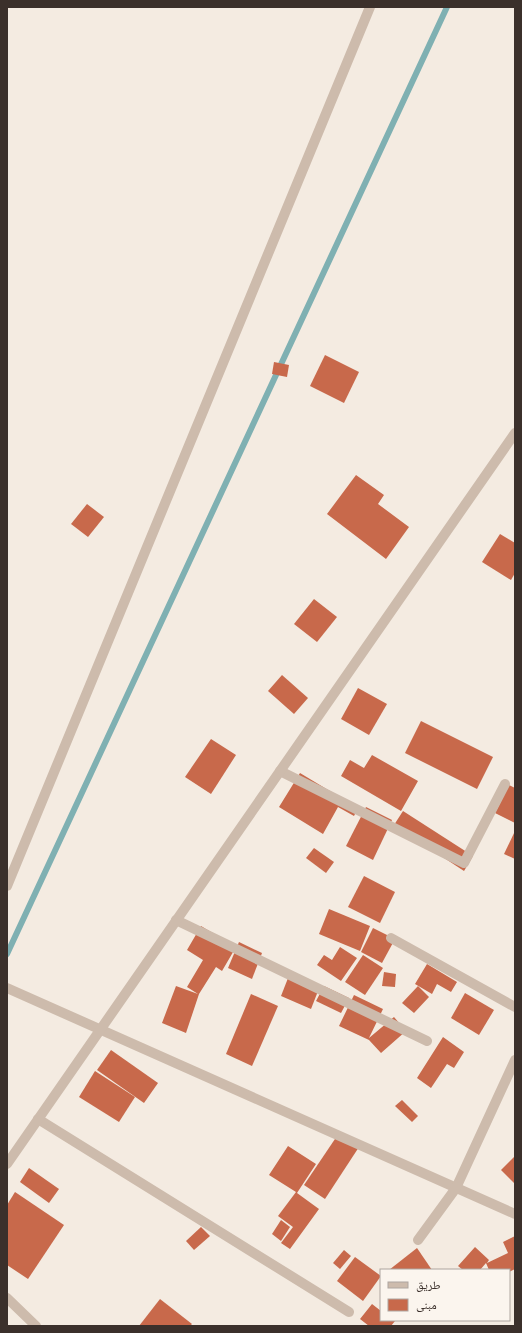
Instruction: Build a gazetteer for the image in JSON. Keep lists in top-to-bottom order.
{
  "legend": ["طريق", "مبنى"]
}
